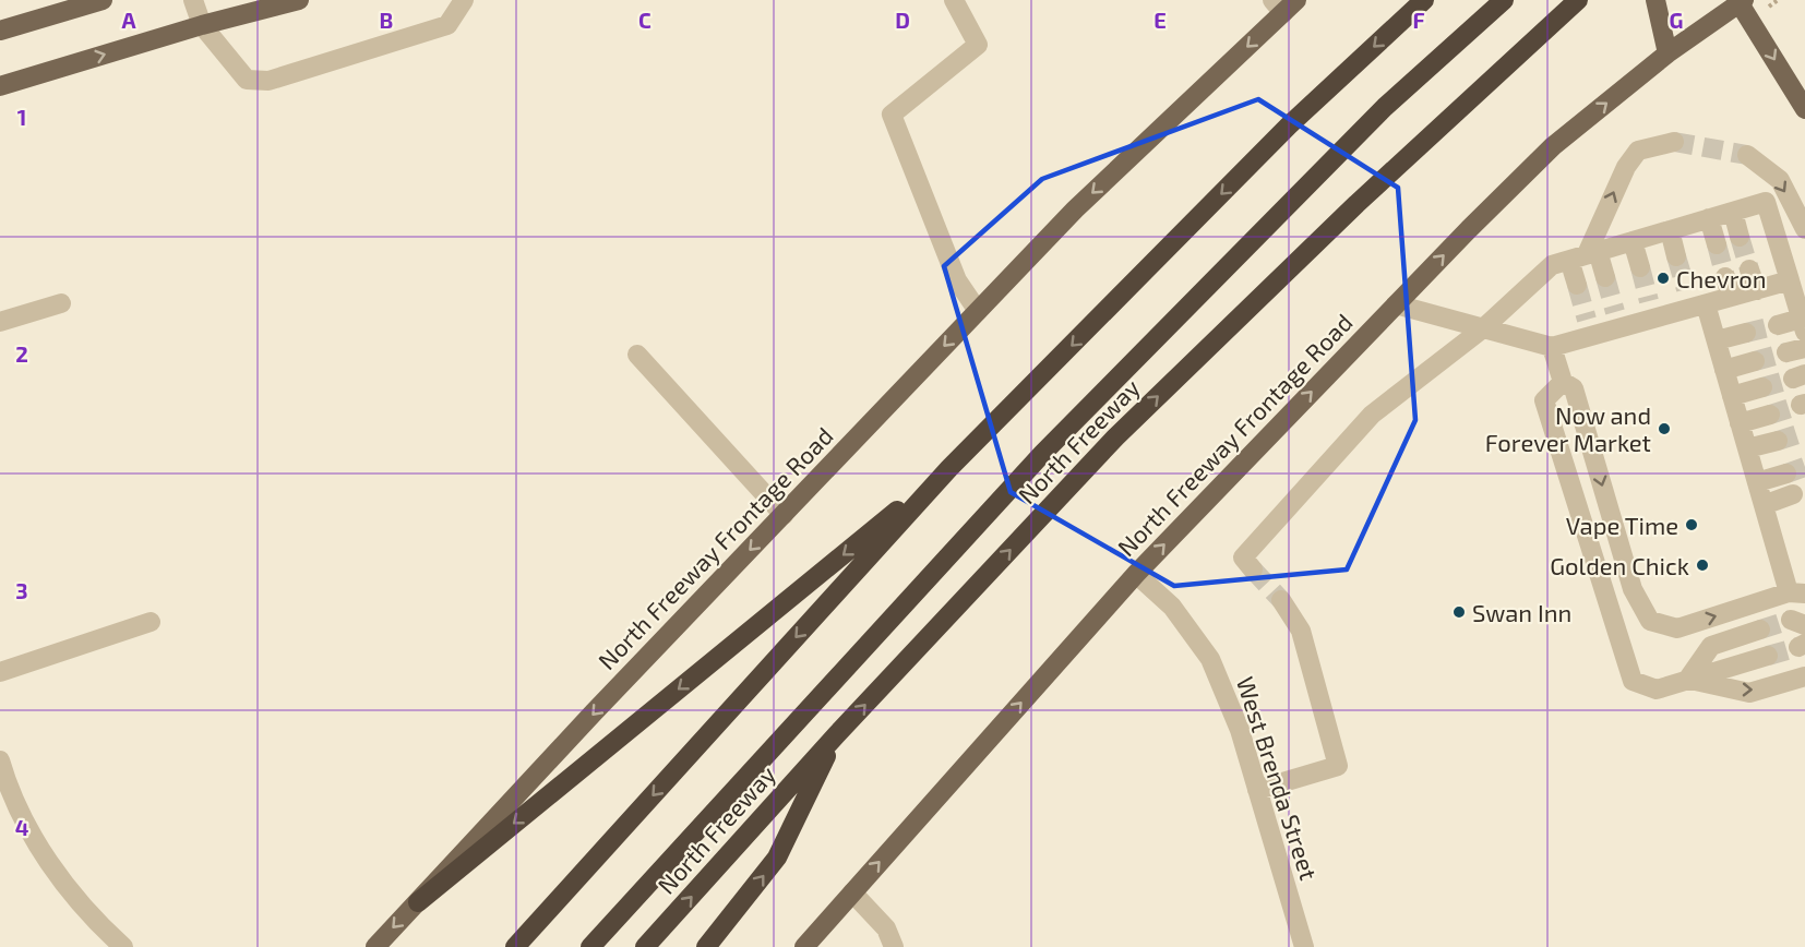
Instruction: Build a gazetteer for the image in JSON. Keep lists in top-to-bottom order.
{
  "streets": {
    "highway": ["North Freeway"],
    "main road": ["North Freeway Frontage Road"],
    "street": ["West Brenda Street"]
  },
  "crossings": [
    ["North Freeway Frontage Road", "West Brenda Street"]
  ],
  "places": [
    "Chevron",
    "Now and Forever Market",
    "Vape Time",
    "Golden Chick",
    "Swan Inn"
  ],
  "grid": {
    "columns": [
      "A",
      "B",
      "C",
      "D",
      "E",
      "F",
      "G"
    ],
    "rows": [
      "1",
      "2",
      "3",
      "4"
    ]
  }
}
